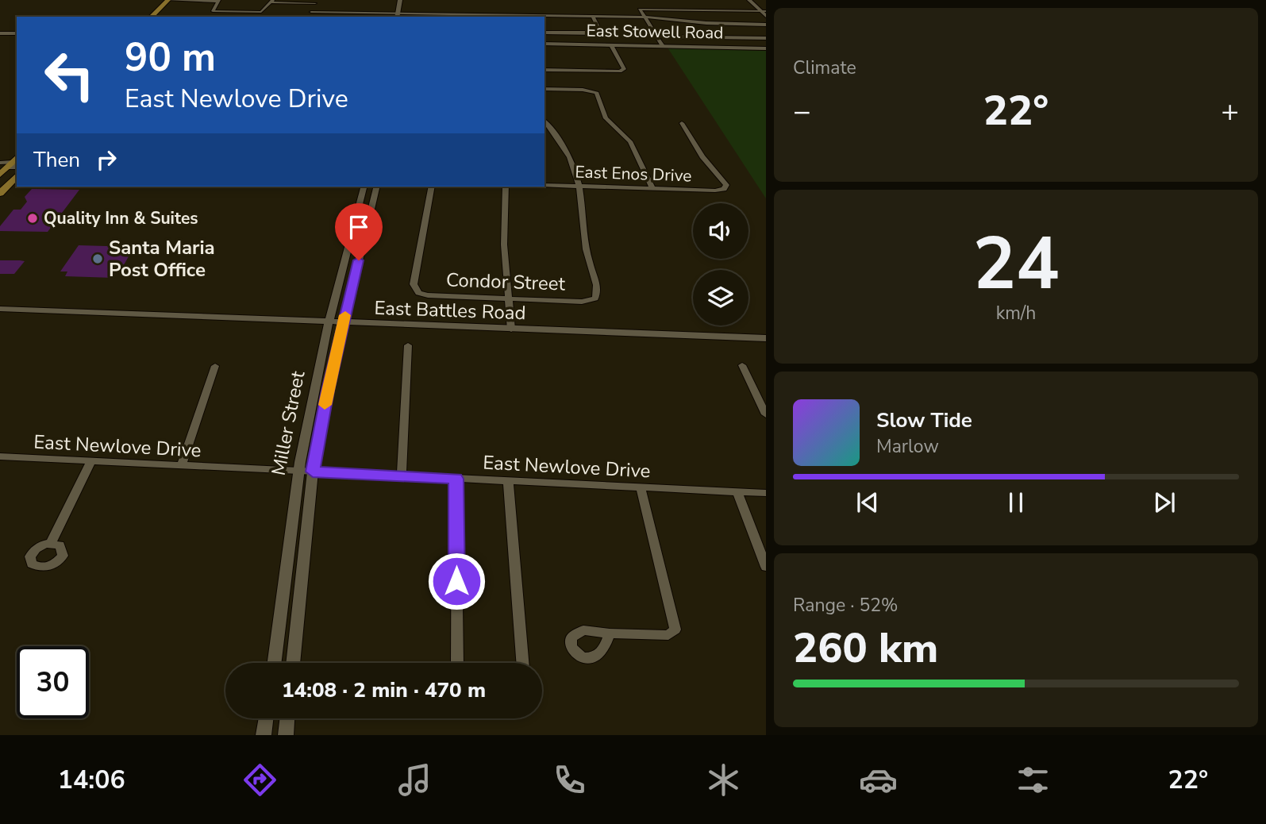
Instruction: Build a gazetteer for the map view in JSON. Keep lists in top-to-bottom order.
{
  "streets": {
    "main road": ["East Stowell Road"],
    "street": [
      "East Enos Drive",
      "Condor Street",
      "East Battles Road",
      "Miller Street",
      "East Newlove Drive"
    ]
  },
  "crossings": [
    ["East Enos Drive", "Condor Street"],
    ["East Battles Road", "Miller Street"],
    ["Miller Street", "East Newlove Drive"]
  ],
  "places": ["Quality Inn & Suites", "Santa Maria Post Office"],
  "page": {
    "tile": [
      "Climate",
      ["24", "km/h"],
      ["Range · 52%", "260 km"]
    ],
    "turn": ["90 m", "East Newlove Drive"],
    "heat": ["−", "22°", "+"],
    "then": "Then",
    "song": ["Slow Tide", "Marlow"],
    "limit": "30",
    "trip": "14:08 · 2 min · 470 m",
    "tabs": ["14:06", "22°"]
  }
}
